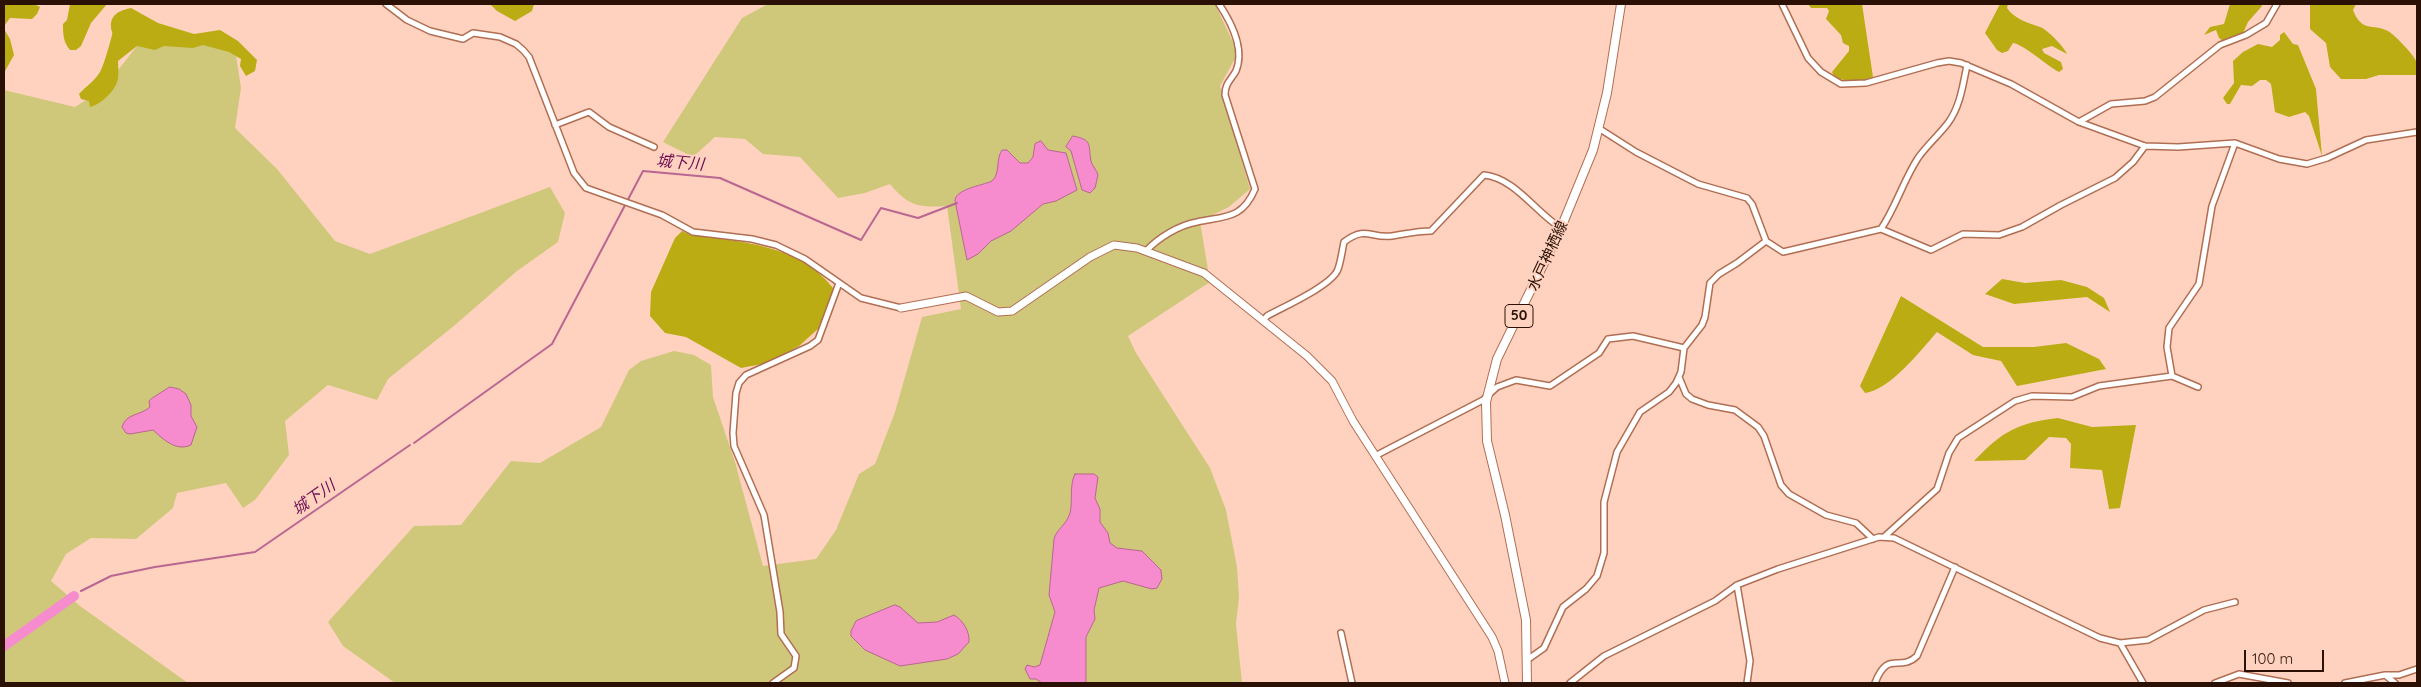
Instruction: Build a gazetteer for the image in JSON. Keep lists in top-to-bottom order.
{
  "streets": {
    "main road": ["水戸神栖線", "50"]
  },
  "water": ["城下川"],
  "scale_bar": "100 m"
}
